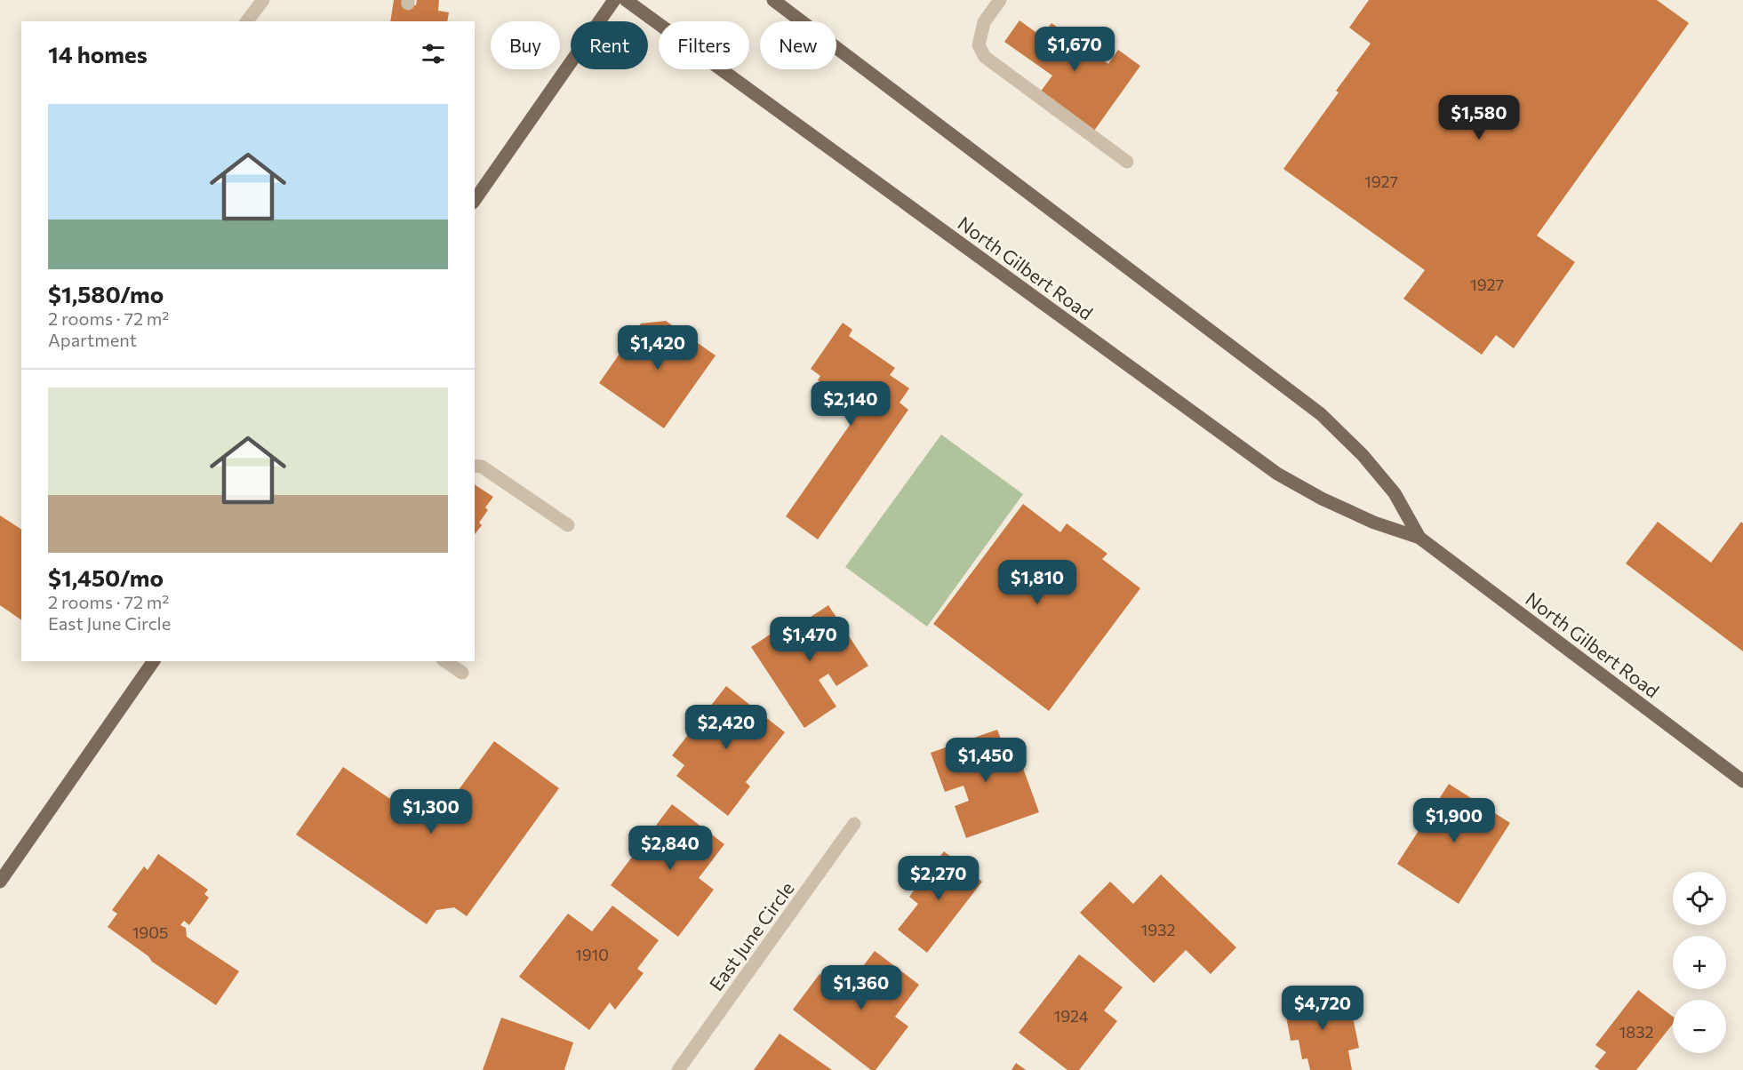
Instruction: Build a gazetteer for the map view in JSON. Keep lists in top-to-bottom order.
{
  "streets": {
    "main road": ["North Gilbert Road"],
    "street": ["East June Circle"]
  },
  "house_numbers": [
    "1927",
    "1927",
    "1932",
    "1905",
    "1910",
    "1924",
    "1832"
  ],
  "page": {
    "chip": [
      "Buy",
      "Rent",
      "Filters",
      "New"
    ],
    "heading": "14 homes",
    "price": [
      "$1,670",
      "$1,580",
      "$1,420",
      "$2,140",
      "$1,810",
      "$1,470",
      "$2,420",
      "$1,450",
      "$1,300",
      "$1,900",
      "$2,840",
      "$2,270",
      "$1,360",
      "$4,720"
    ],
    "list": [
      {
        "name": "$1,580/mo",
        "note": "2 rooms · 72 m² · Apartment"
      },
      {
        "name": "$1,450/mo",
        "note": "2 rooms · 72 m² · East June Circle"
      }
    ],
    "map_buttons": ["+", "−"]
  }
}
